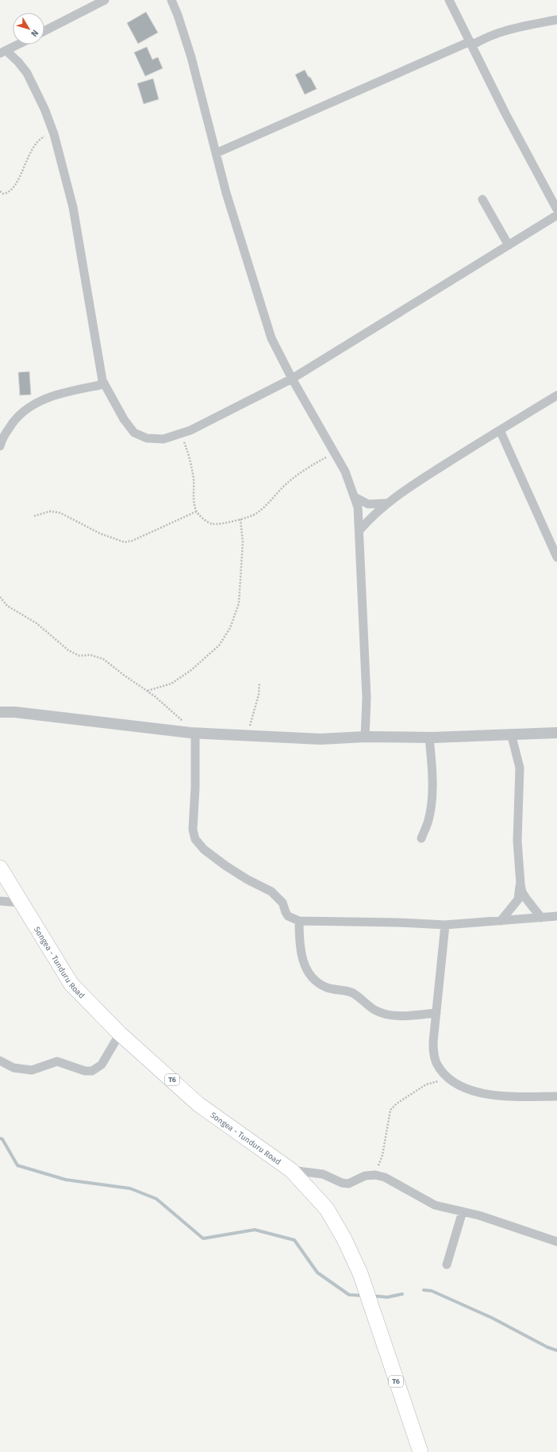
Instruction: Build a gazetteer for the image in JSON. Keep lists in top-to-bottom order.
{
  "streets": {
    "highway": ["Songea - Tunduru Road", "T6"]
  },
  "north": "bottom right"
}
